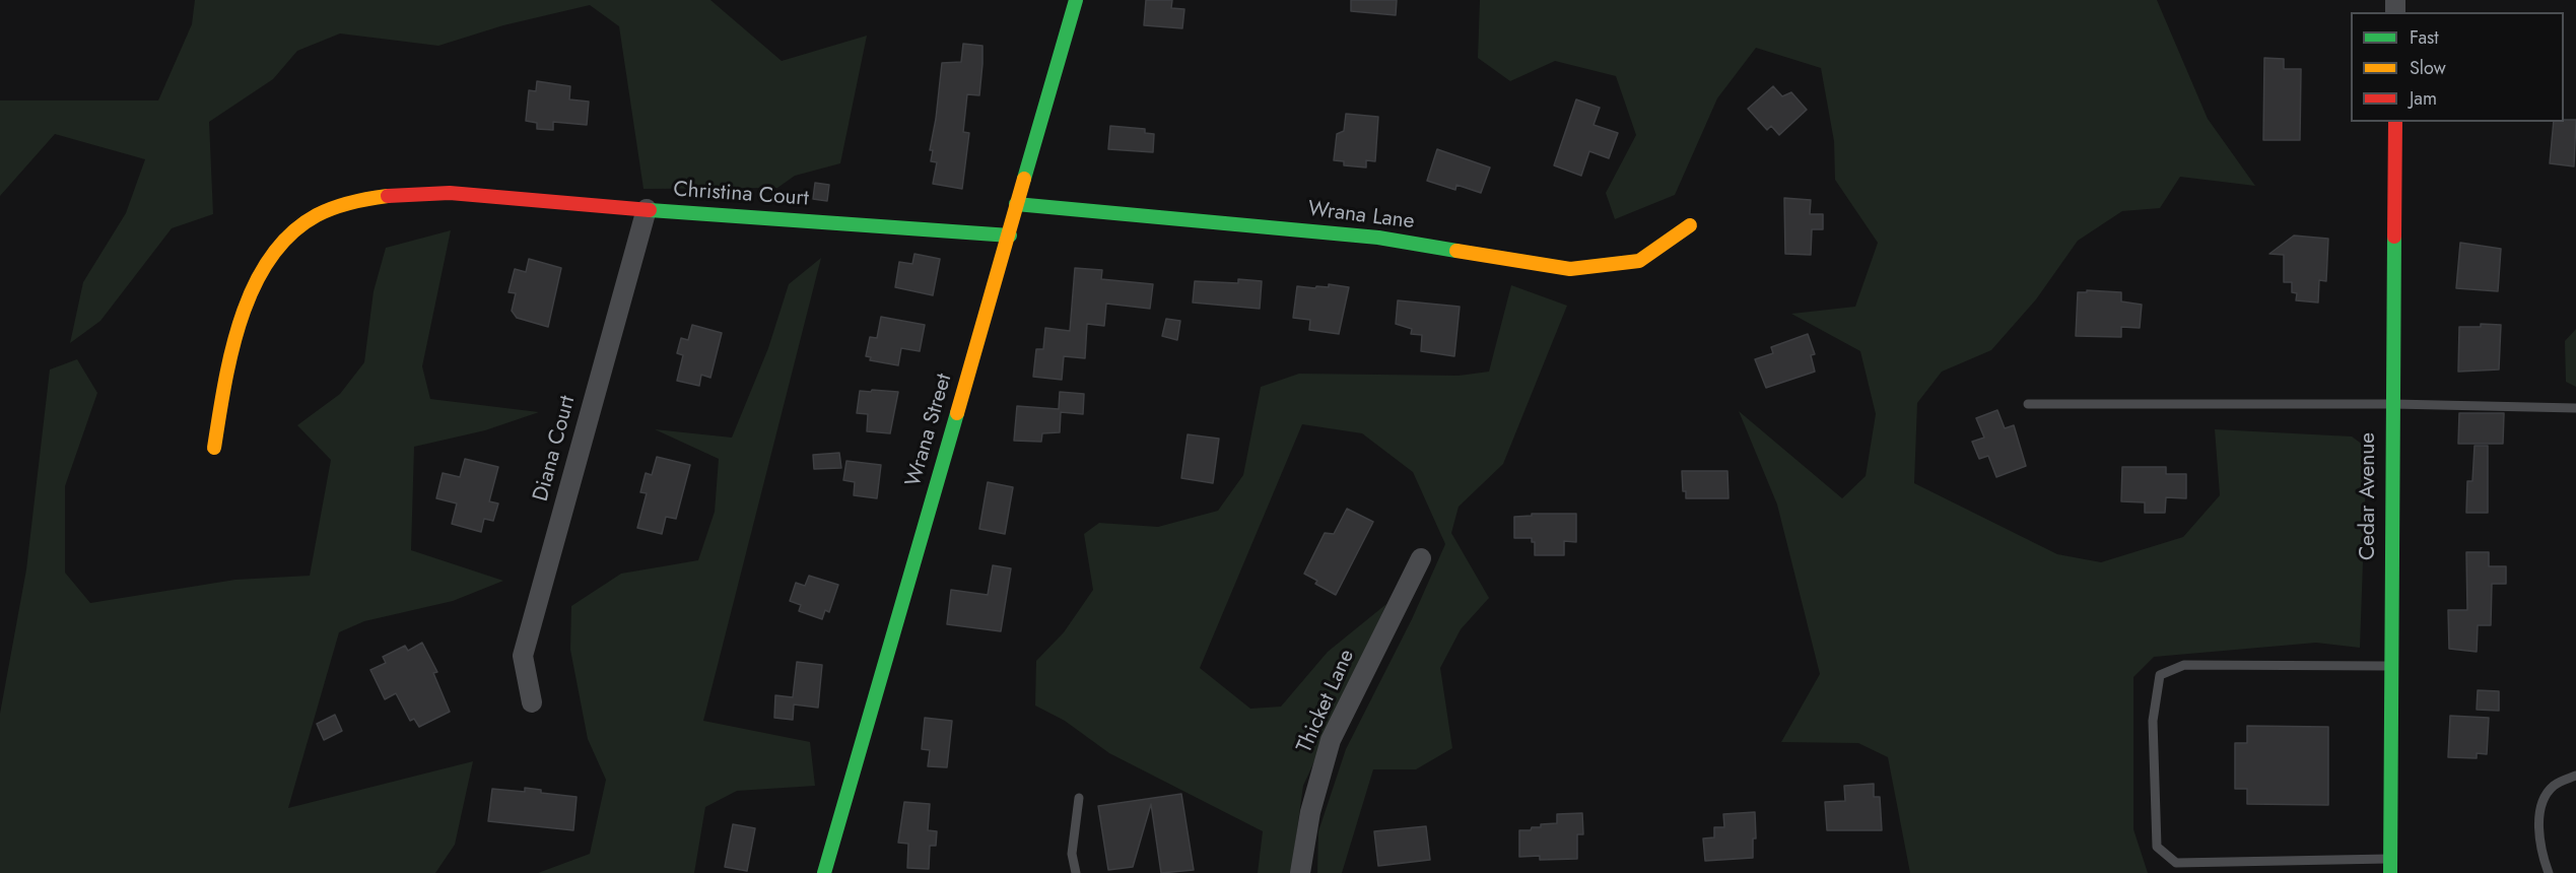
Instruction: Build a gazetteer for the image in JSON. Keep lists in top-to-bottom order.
{
  "streets": {
    "street": [
      "Christina Court",
      "Wrana Lane",
      "Wrana Street",
      "Diana Court",
      "Cedar Avenue",
      "Thicket Lane"
    ]
  },
  "crossings": [
    ["Christina Court", "Wrana Street"],
    ["Christina Court", "Diana Court"],
    ["Wrana Lane", "Wrana Street"]
  ],
  "legend": ["Fast", "Slow", "Jam"]
}
